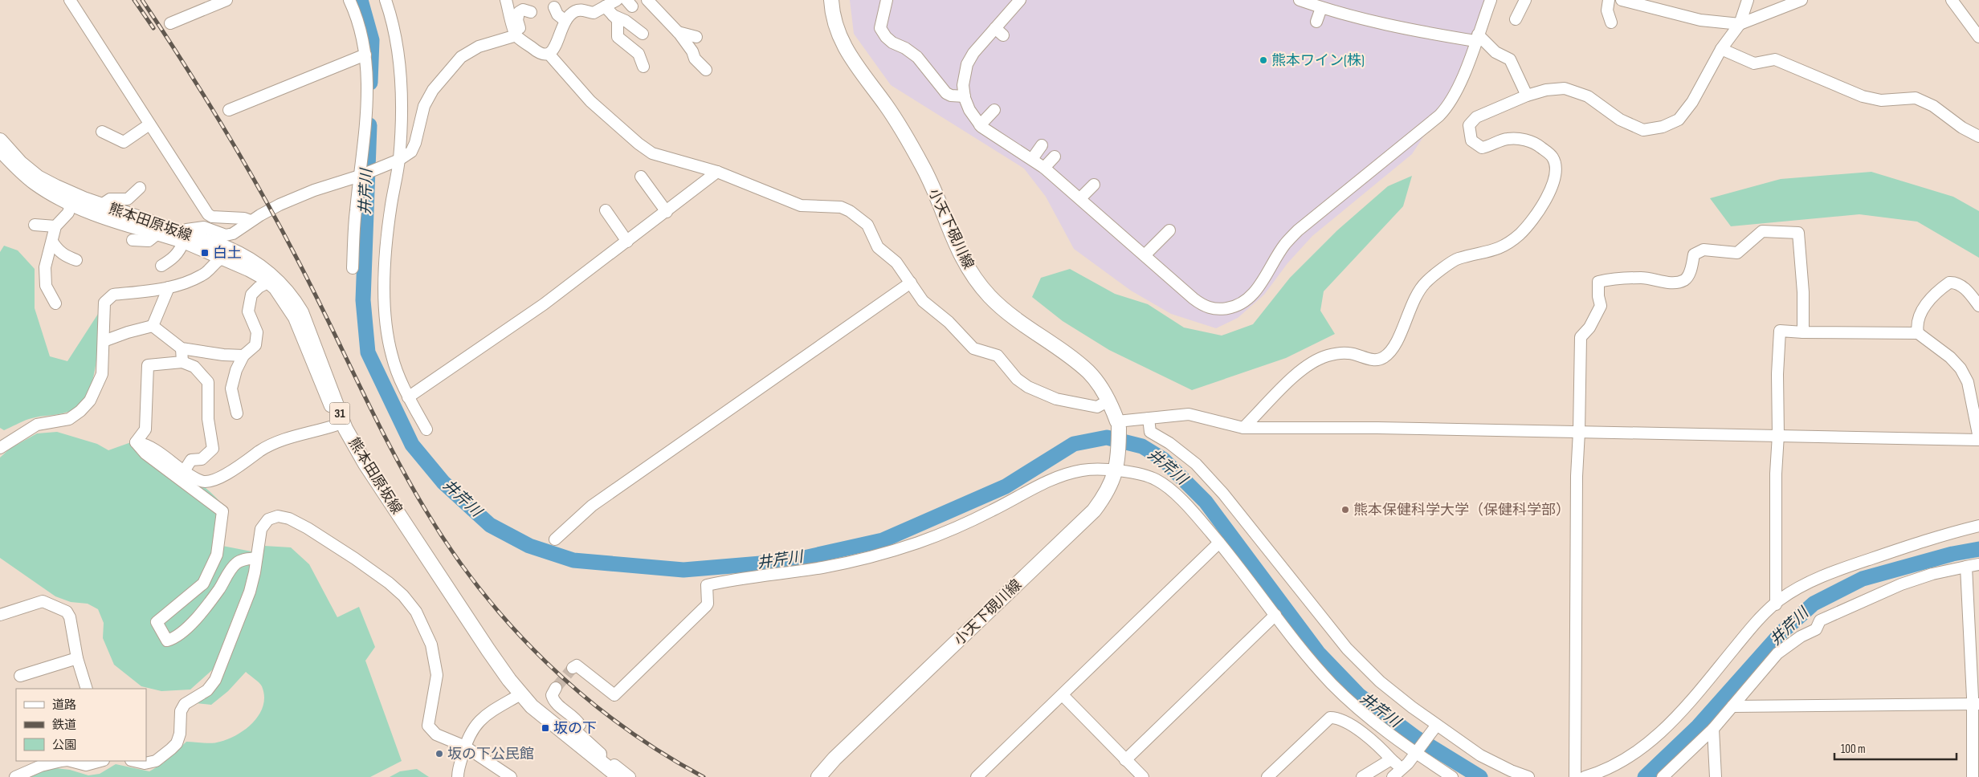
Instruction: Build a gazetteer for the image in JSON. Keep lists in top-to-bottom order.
{
  "streets": {
    "main road": ["熊本田原坂線", "小天下硯川線", "31"]
  },
  "water": ["井芹川"],
  "places": {
    "other": ["熊本ワイン(株)", "熊本保健科学大学（保健科学部）", "坂の下公民館"],
    "transit": ["白土", "坂の下"]
  },
  "legend": ["道路", "鉄道", "公園"],
  "scale_bar": "100 m"
}
